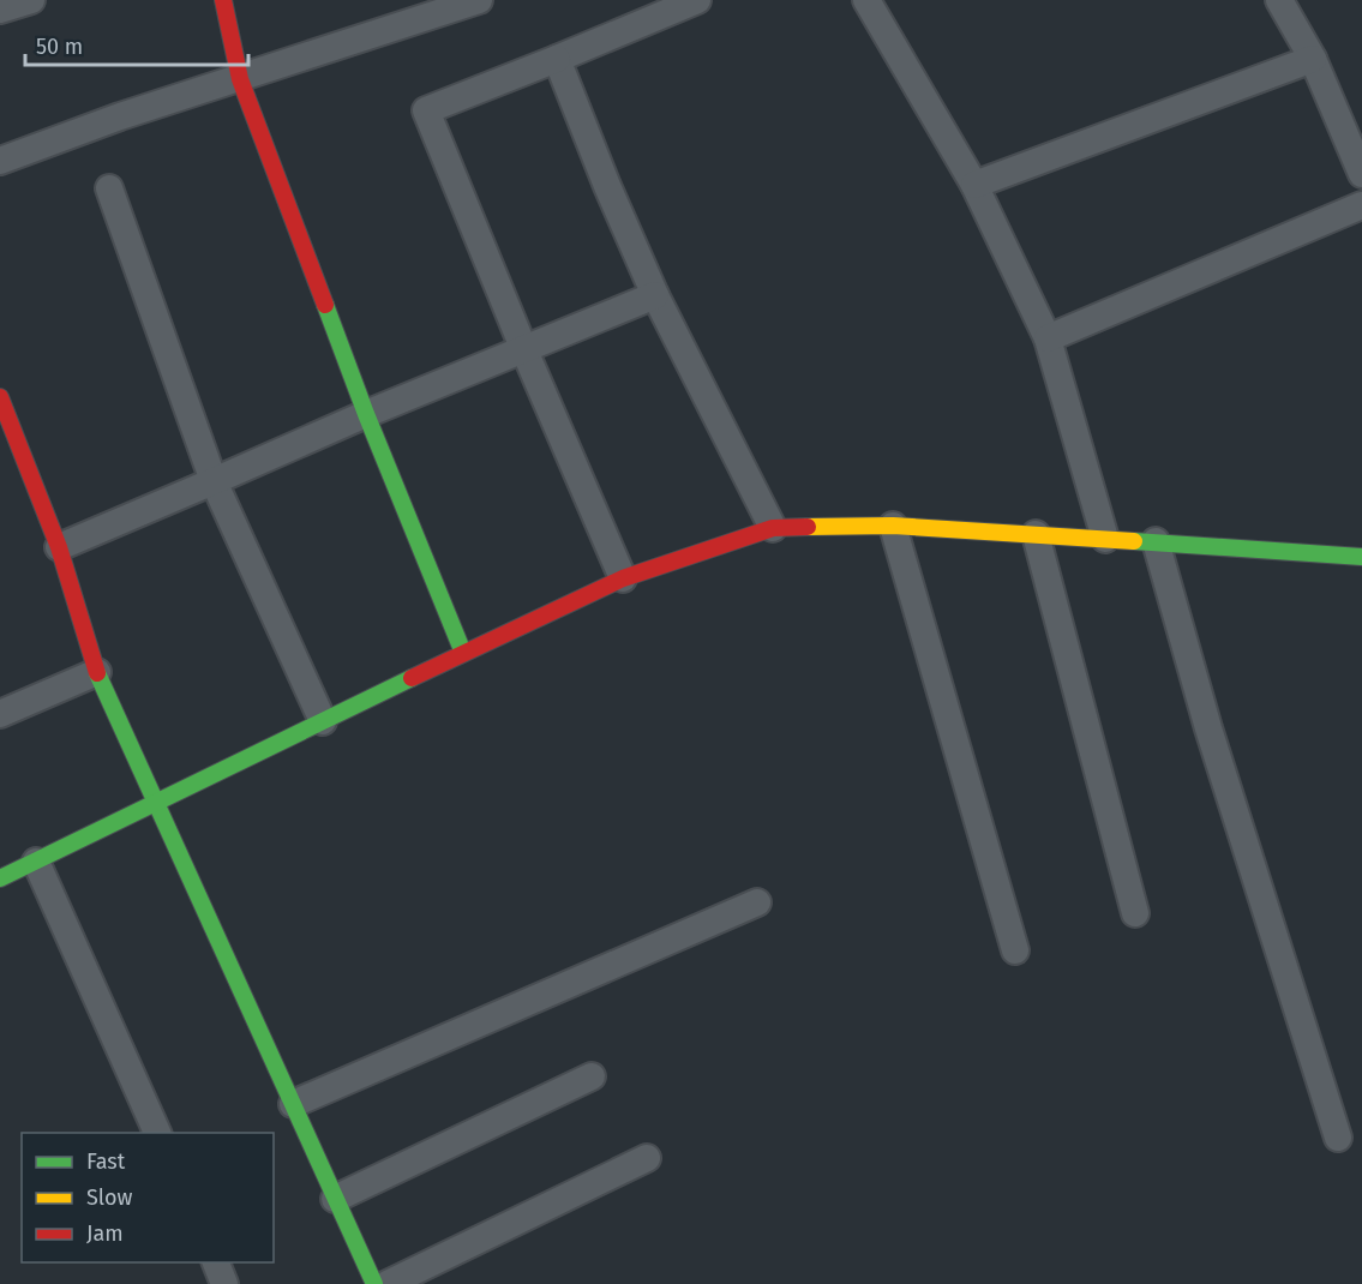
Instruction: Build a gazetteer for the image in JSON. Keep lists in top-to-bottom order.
{
  "legend": ["Fast", "Slow", "Jam"],
  "scale_bar": "50 m"
}
